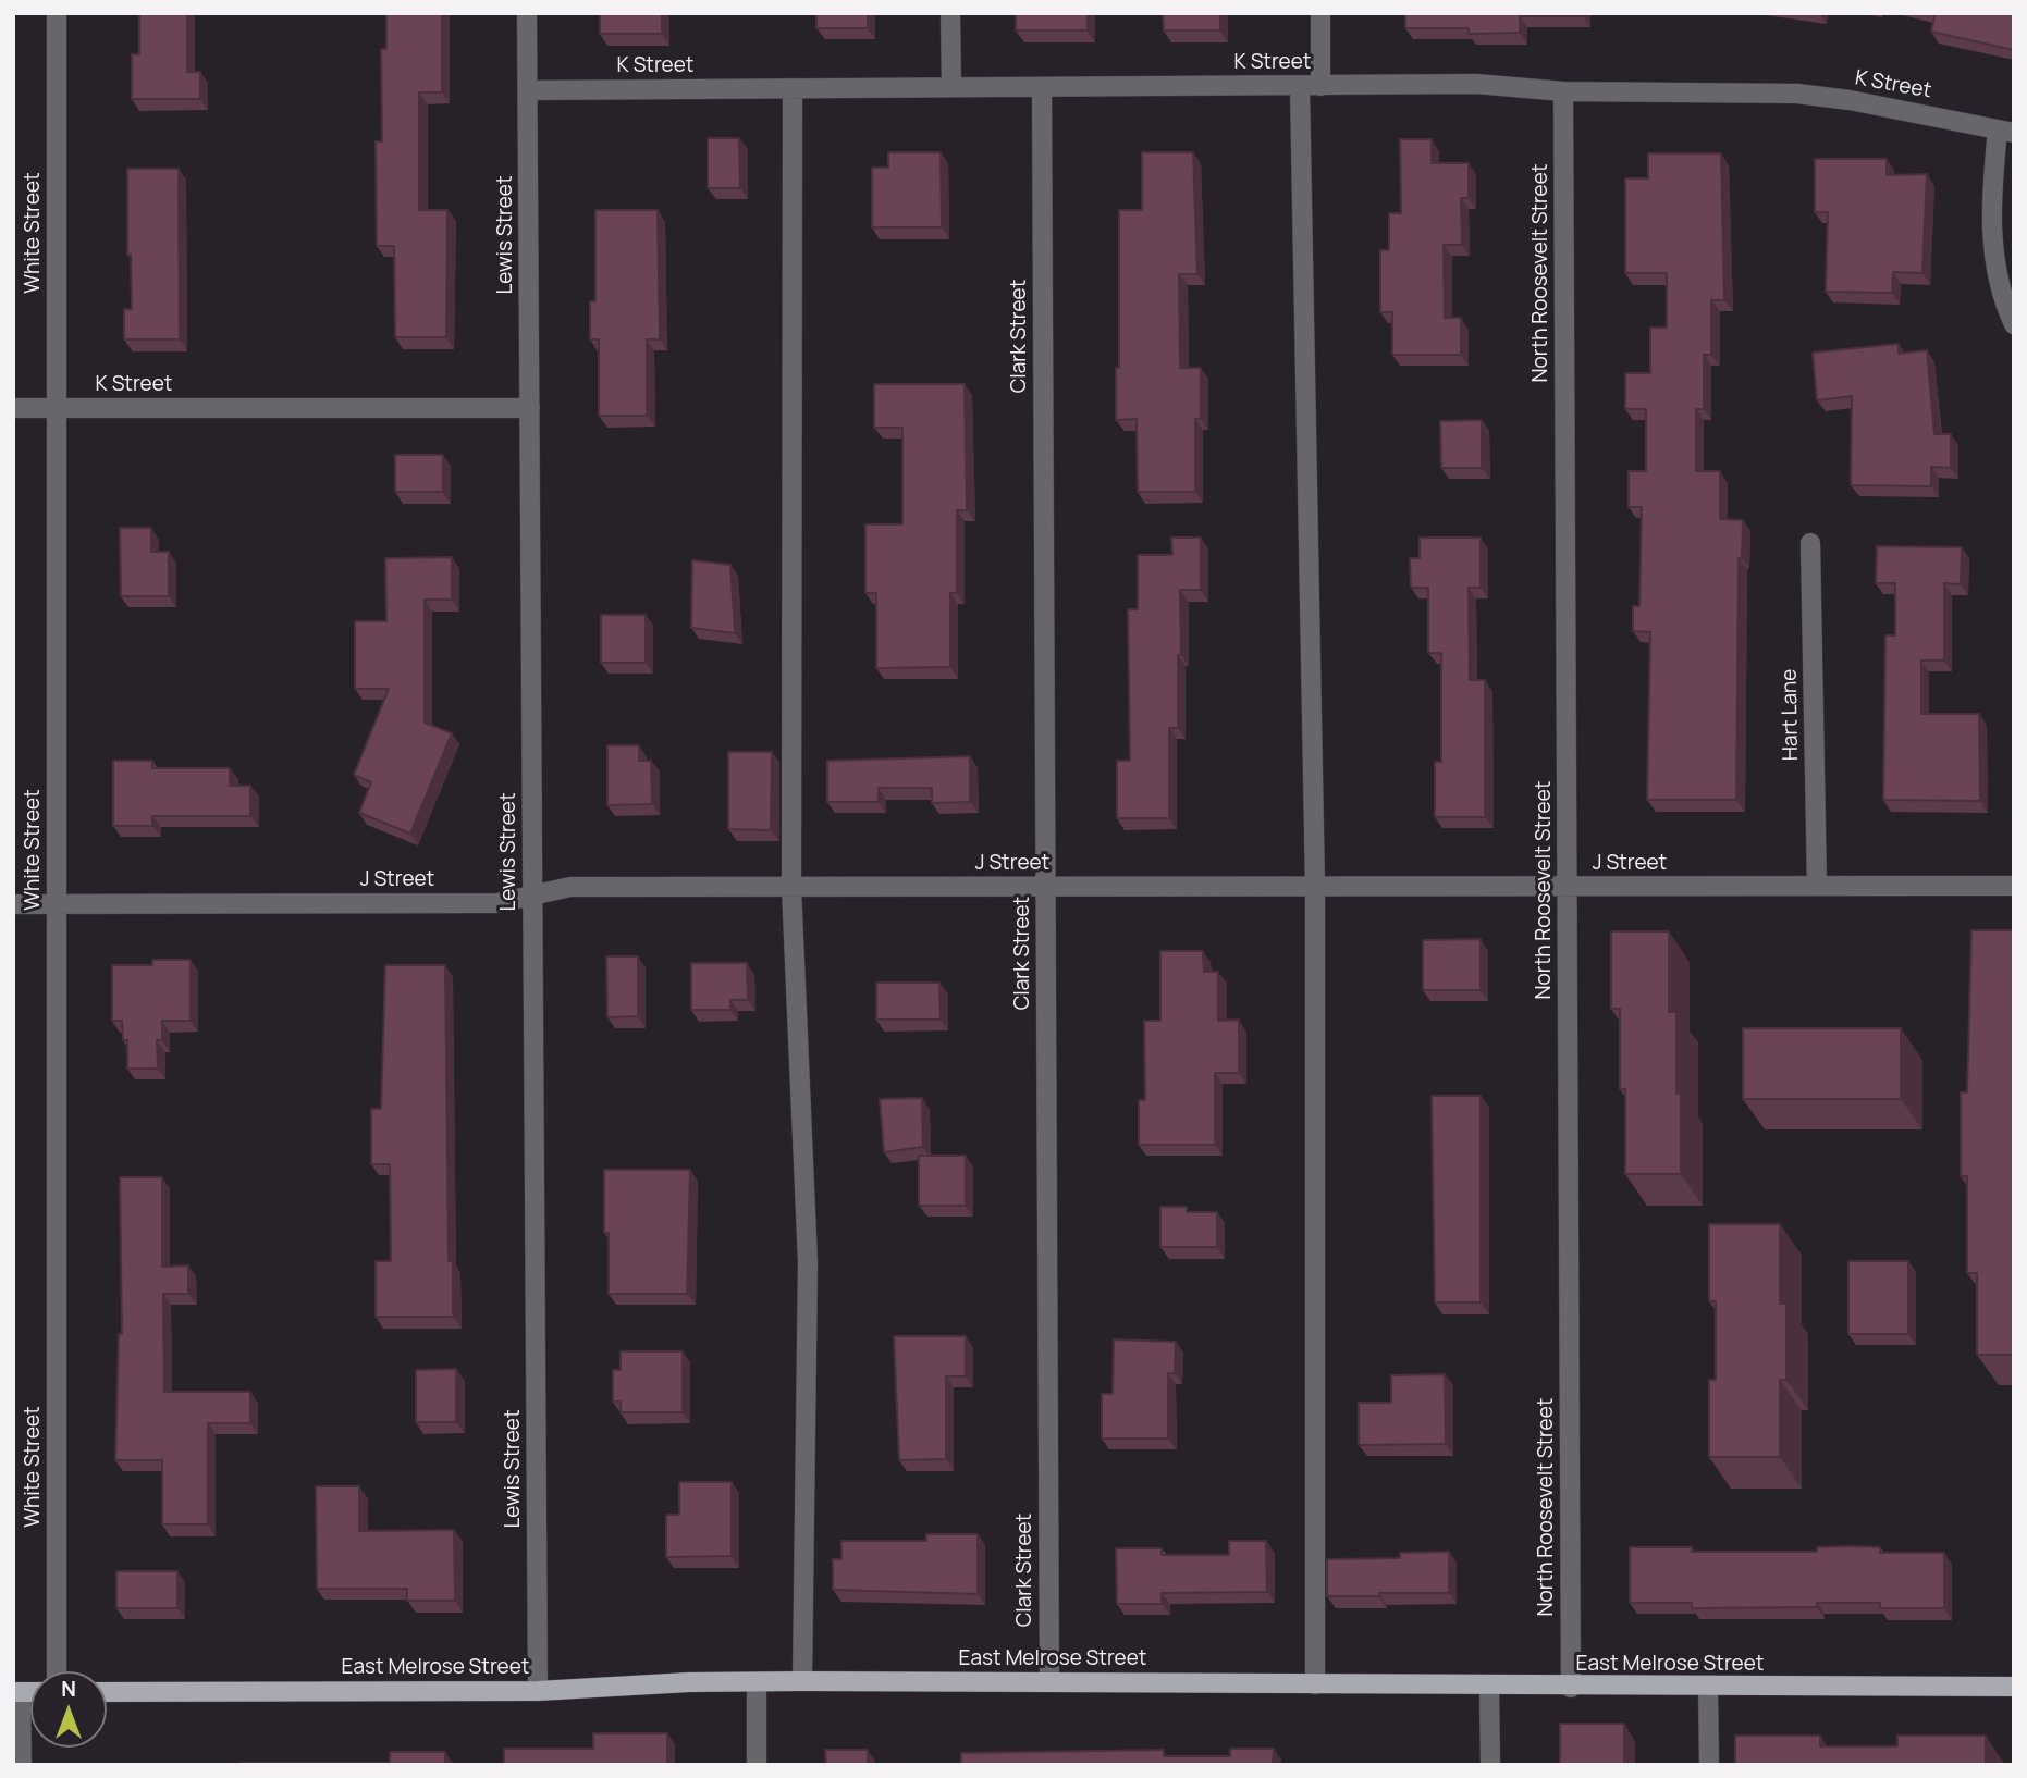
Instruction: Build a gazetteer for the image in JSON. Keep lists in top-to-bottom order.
{
  "streets": {
    "main road": ["East Melrose Street"],
    "street": [
      "K Street",
      "White Street",
      "Lewis Street",
      "North Roosevelt Street",
      "Clark Street",
      "Hart Lane",
      "J Street"
    ]
  },
  "crossings": [
    ["K Street", "White Street"],
    ["K Street", "Lewis Street"],
    ["K Street", "North Roosevelt Street"],
    ["K Street", "Clark Street"],
    ["White Street", "J Street"],
    ["Lewis Street", "J Street"],
    ["Lewis Street", "East Melrose Street"],
    ["North Roosevelt Street", "J Street"],
    ["North Roosevelt Street", "East Melrose Street"],
    ["Clark Street", "J Street"],
    ["Clark Street", "East Melrose Street"],
    ["Hart Lane", "J Street"]
  ],
  "north": "top"
}
